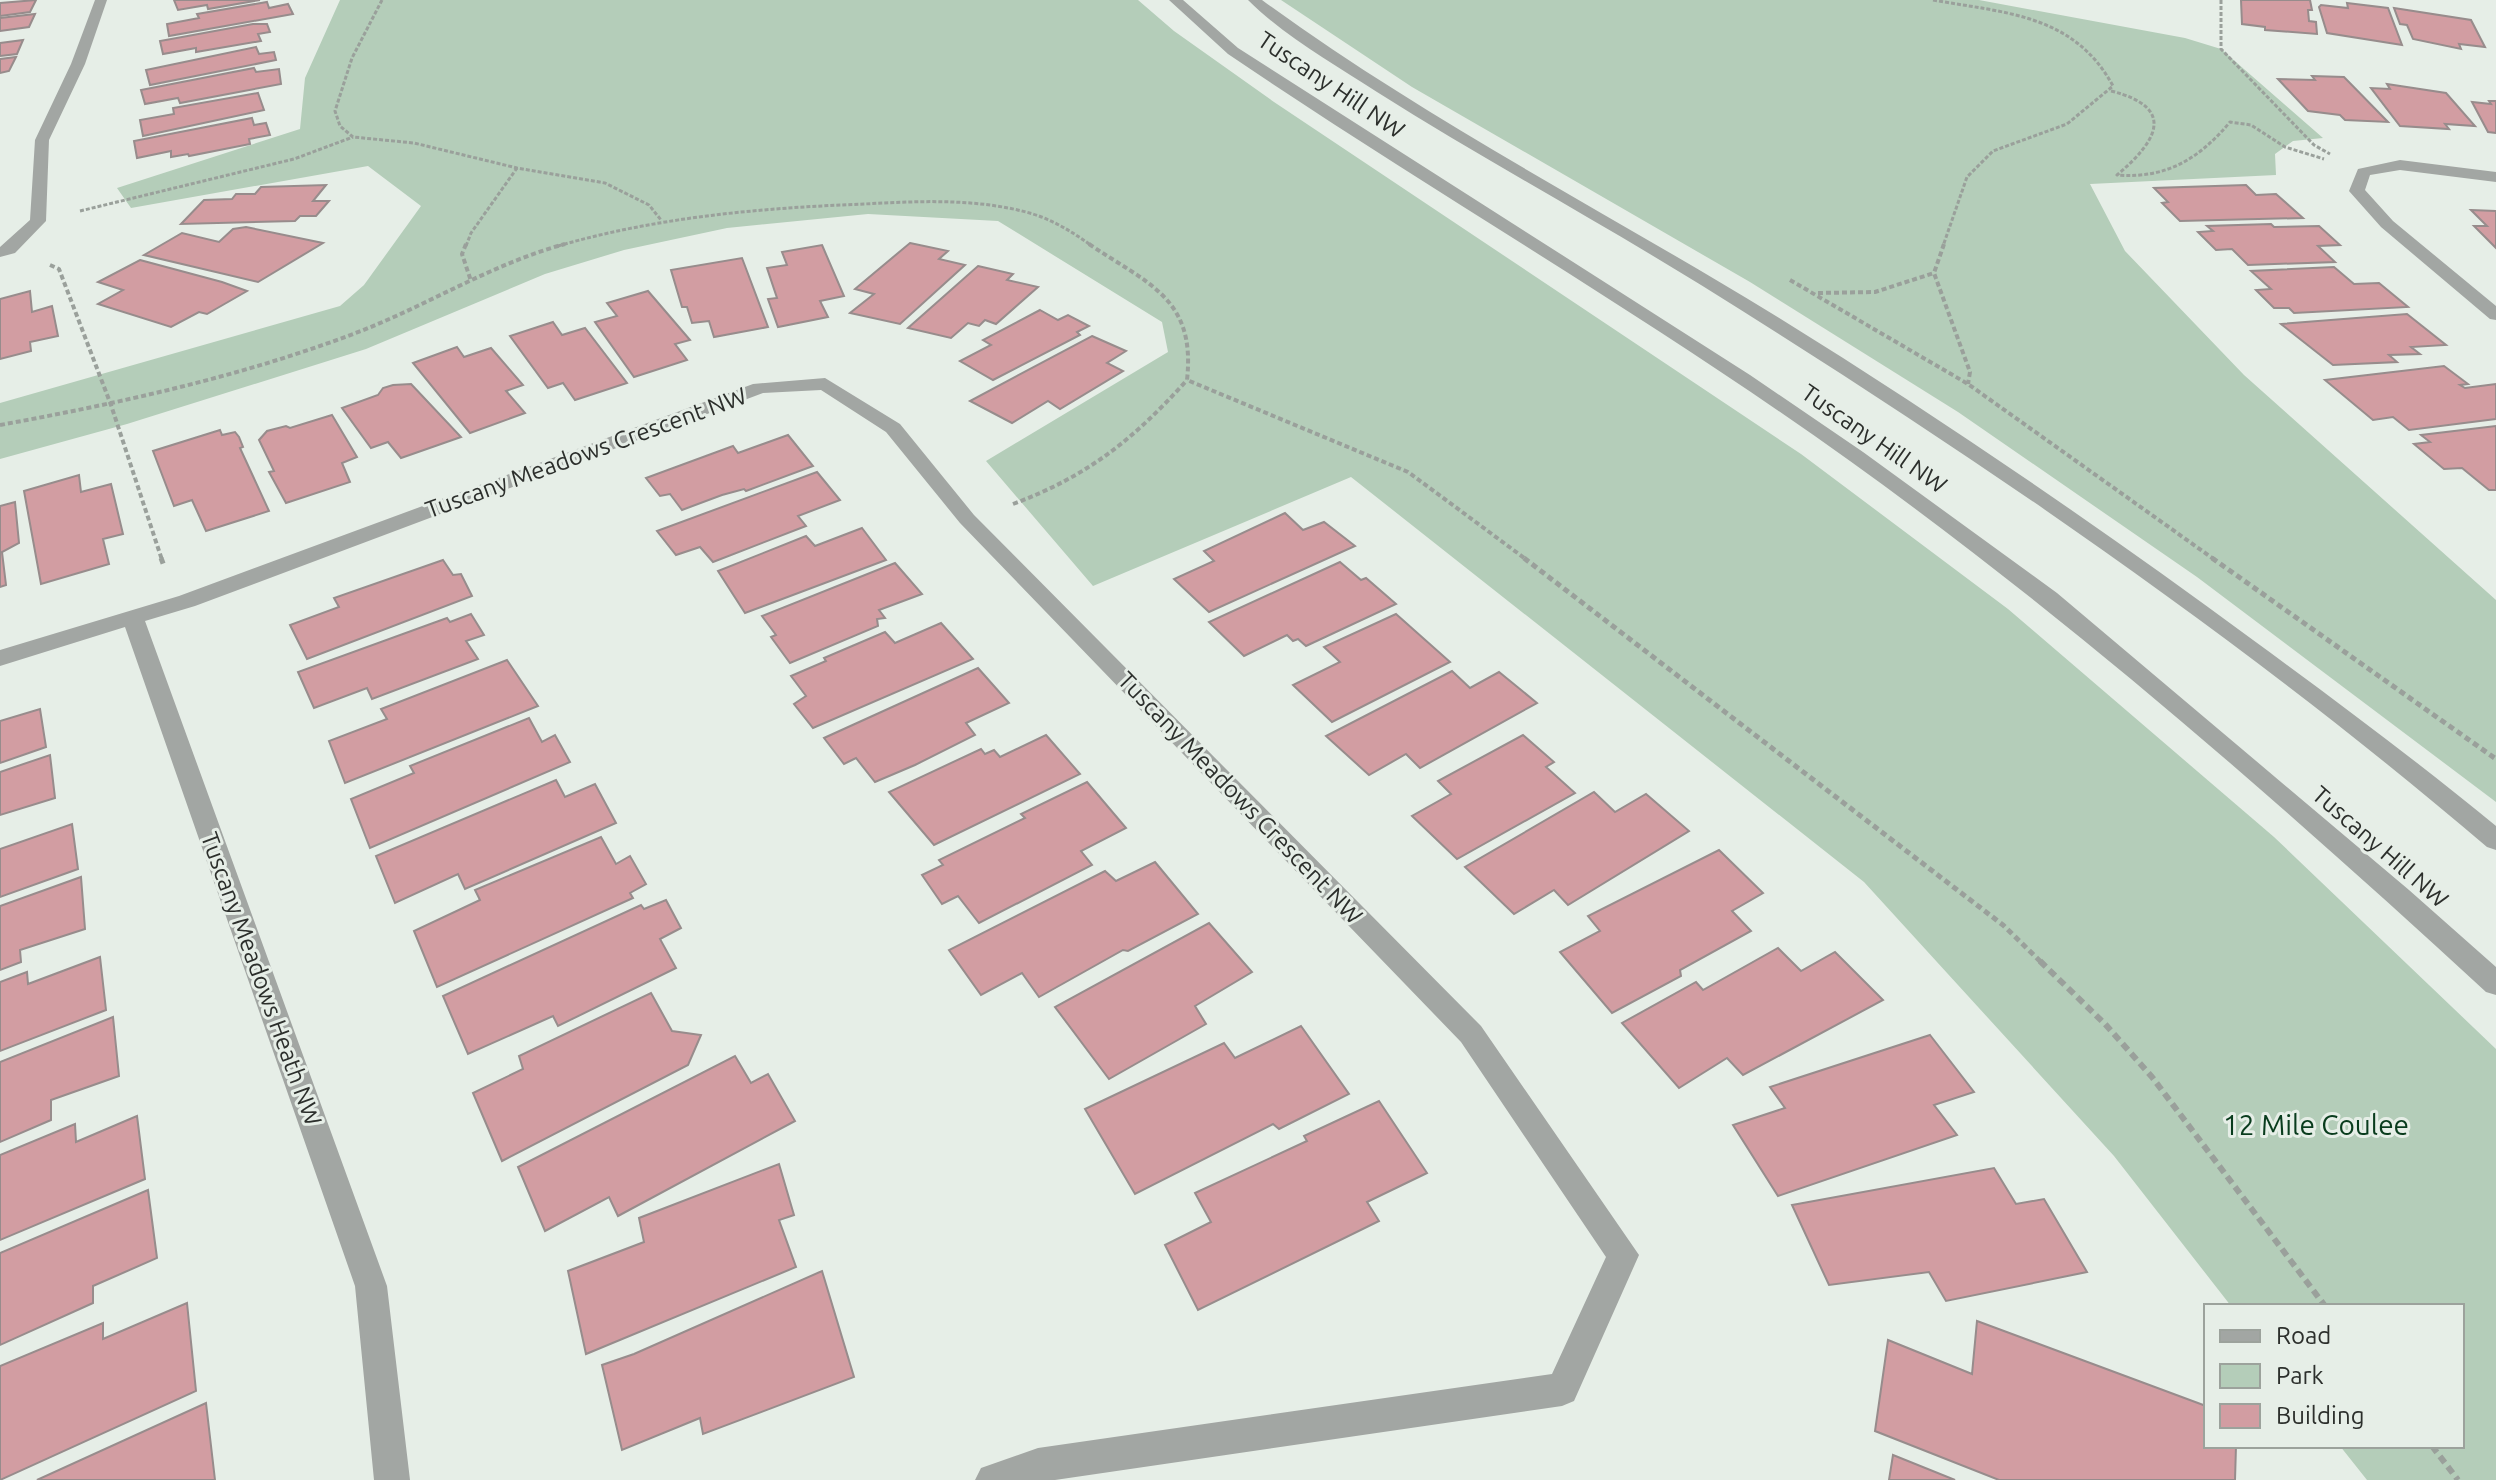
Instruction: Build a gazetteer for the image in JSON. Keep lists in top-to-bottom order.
{
  "streets": {
    "street": ["Tuscany Hill NW", "Tuscany Meadows Crescent NW", "Tuscany Meadows Heath NW"]
  },
  "crossings": [
    ["Tuscany Meadows Crescent NW", "Tuscany Meadows Heath NW"]
  ],
  "parks": ["12 Mile Coulee"],
  "legend": ["Road", "Park", "Building"]
}
